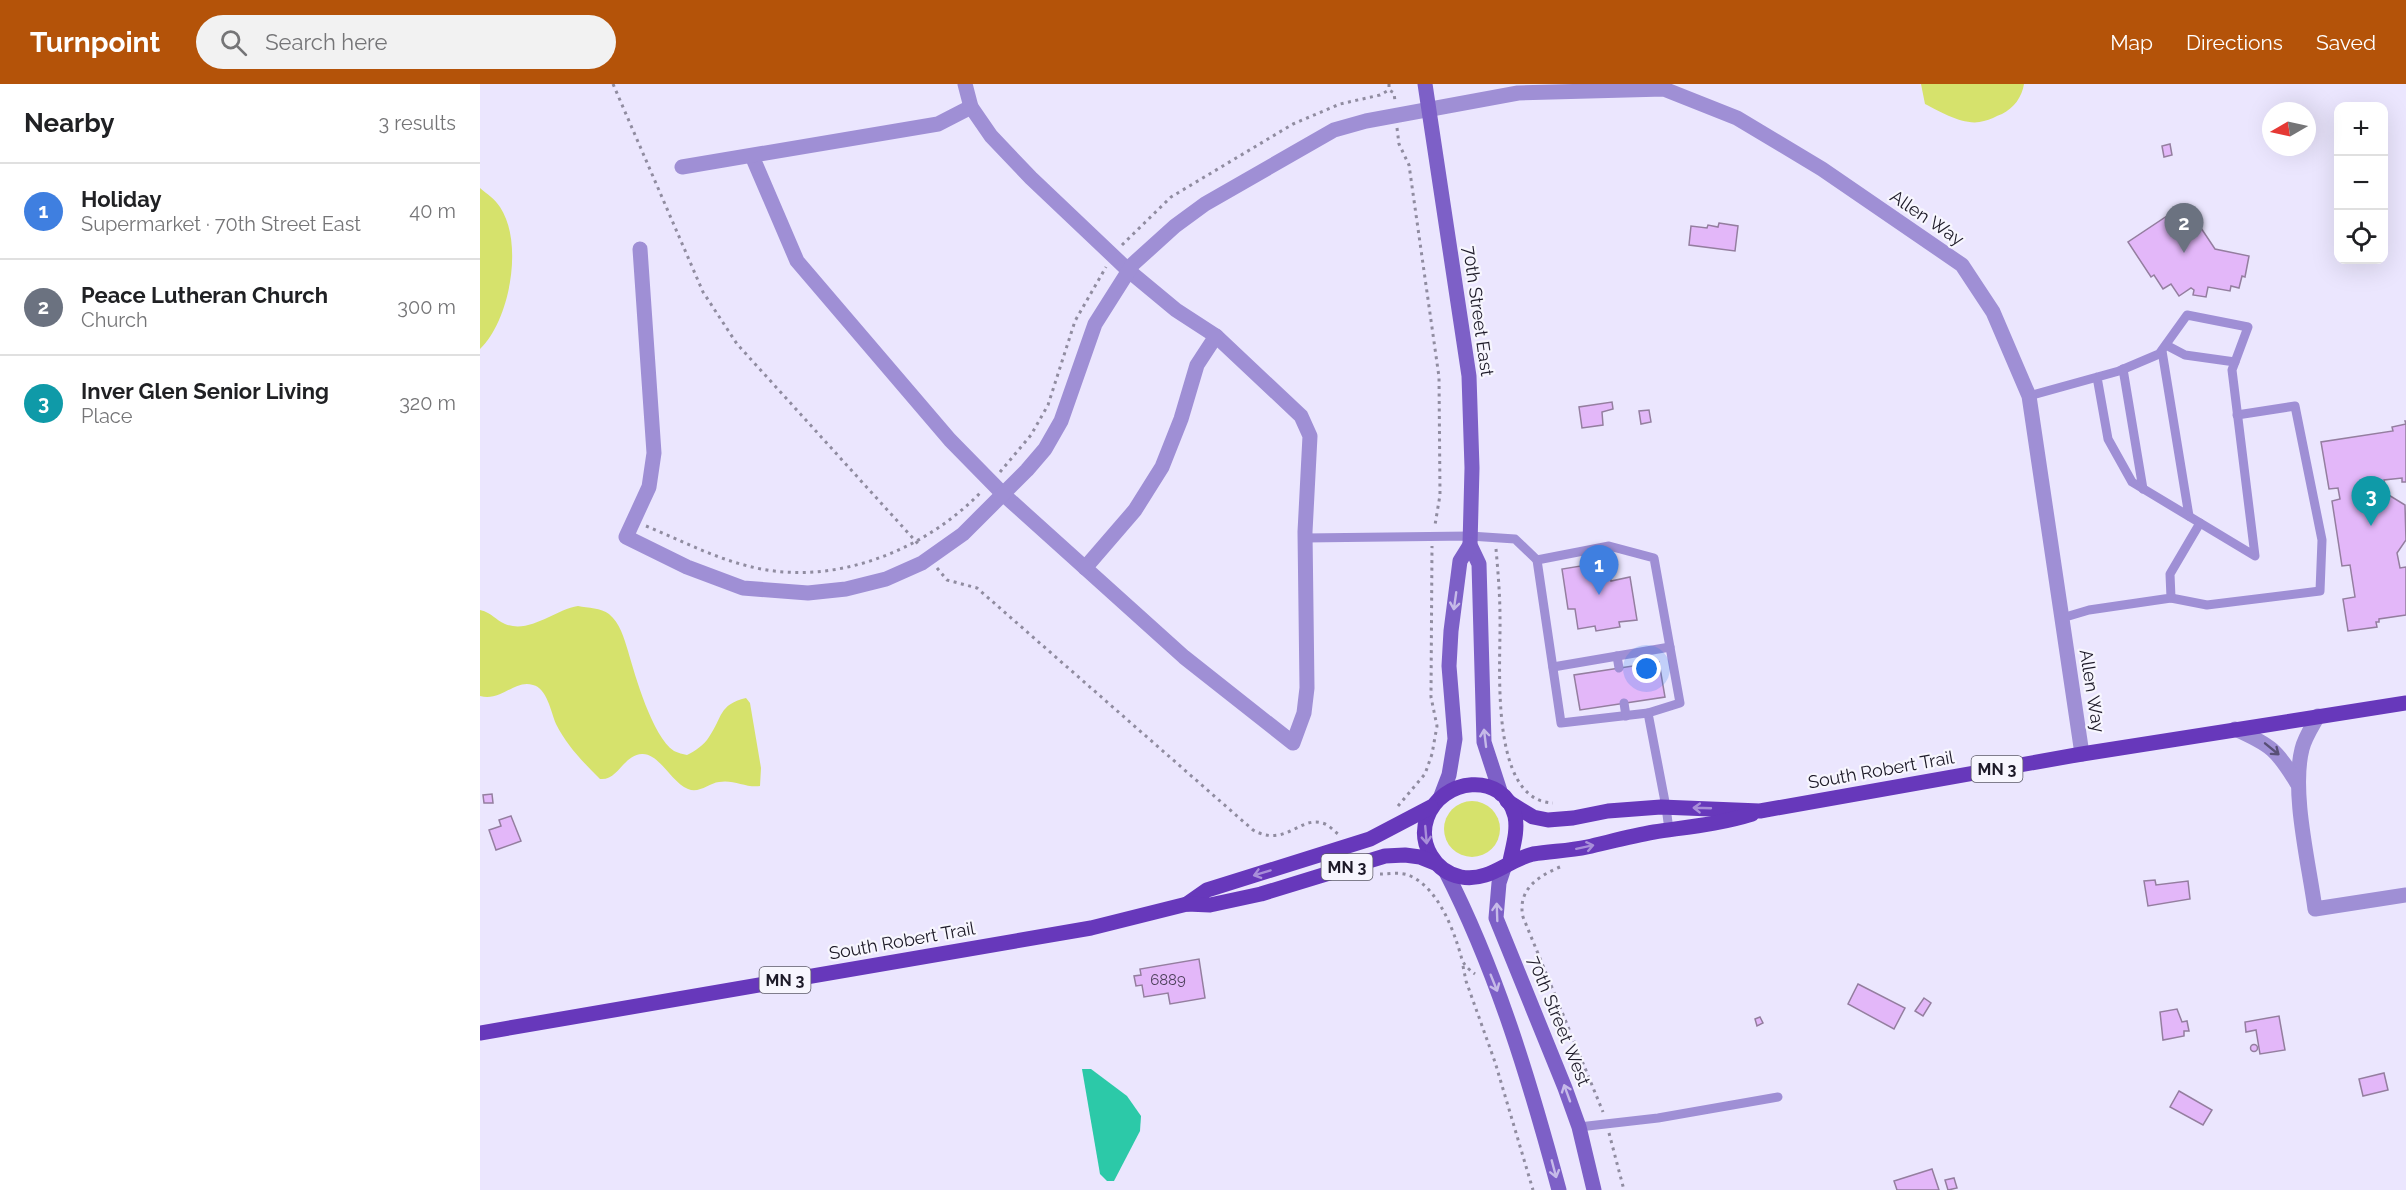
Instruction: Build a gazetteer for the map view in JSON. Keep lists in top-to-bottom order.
{
  "streets": {
    "main road": [
      "70th Street East",
      "MN 3",
      "South Robert Trail",
      "70th Street West"
    ],
    "street": ["Allen Way"]
  },
  "crossings": [
    ["Allen Way", "70th Street East"],
    ["Allen Way", "South Robert Trail"],
    ["70th Street East", "South Robert Trail"],
    ["70th Street East", "70th Street West"],
    ["South Robert Trail", "70th Street West"]
  ],
  "house_numbers": ["6889"],
  "north": "left",
  "page": {
    "header": "Turnpoint",
    "search": "Search here",
    "nav": ["Map", "Directions", "Saved"],
    "heading": ["Nearby", "3 results"],
    "map_buttons": ["+", "−"],
    "list": [
      {
        "mark": "1",
        "name": "Holiday",
        "note": "Supermarket · 70th Street East",
        "value": "40 m"
      },
      {
        "mark": "2",
        "name": "Peace Lutheran Church",
        "note": "Church",
        "value": "300 m"
      },
      {
        "mark": "3",
        "name": "Inver Glen Senior Living",
        "note": "Place",
        "value": "320 m"
      }
    ],
    "pins": ["2", "3", "1"]
  }
}
